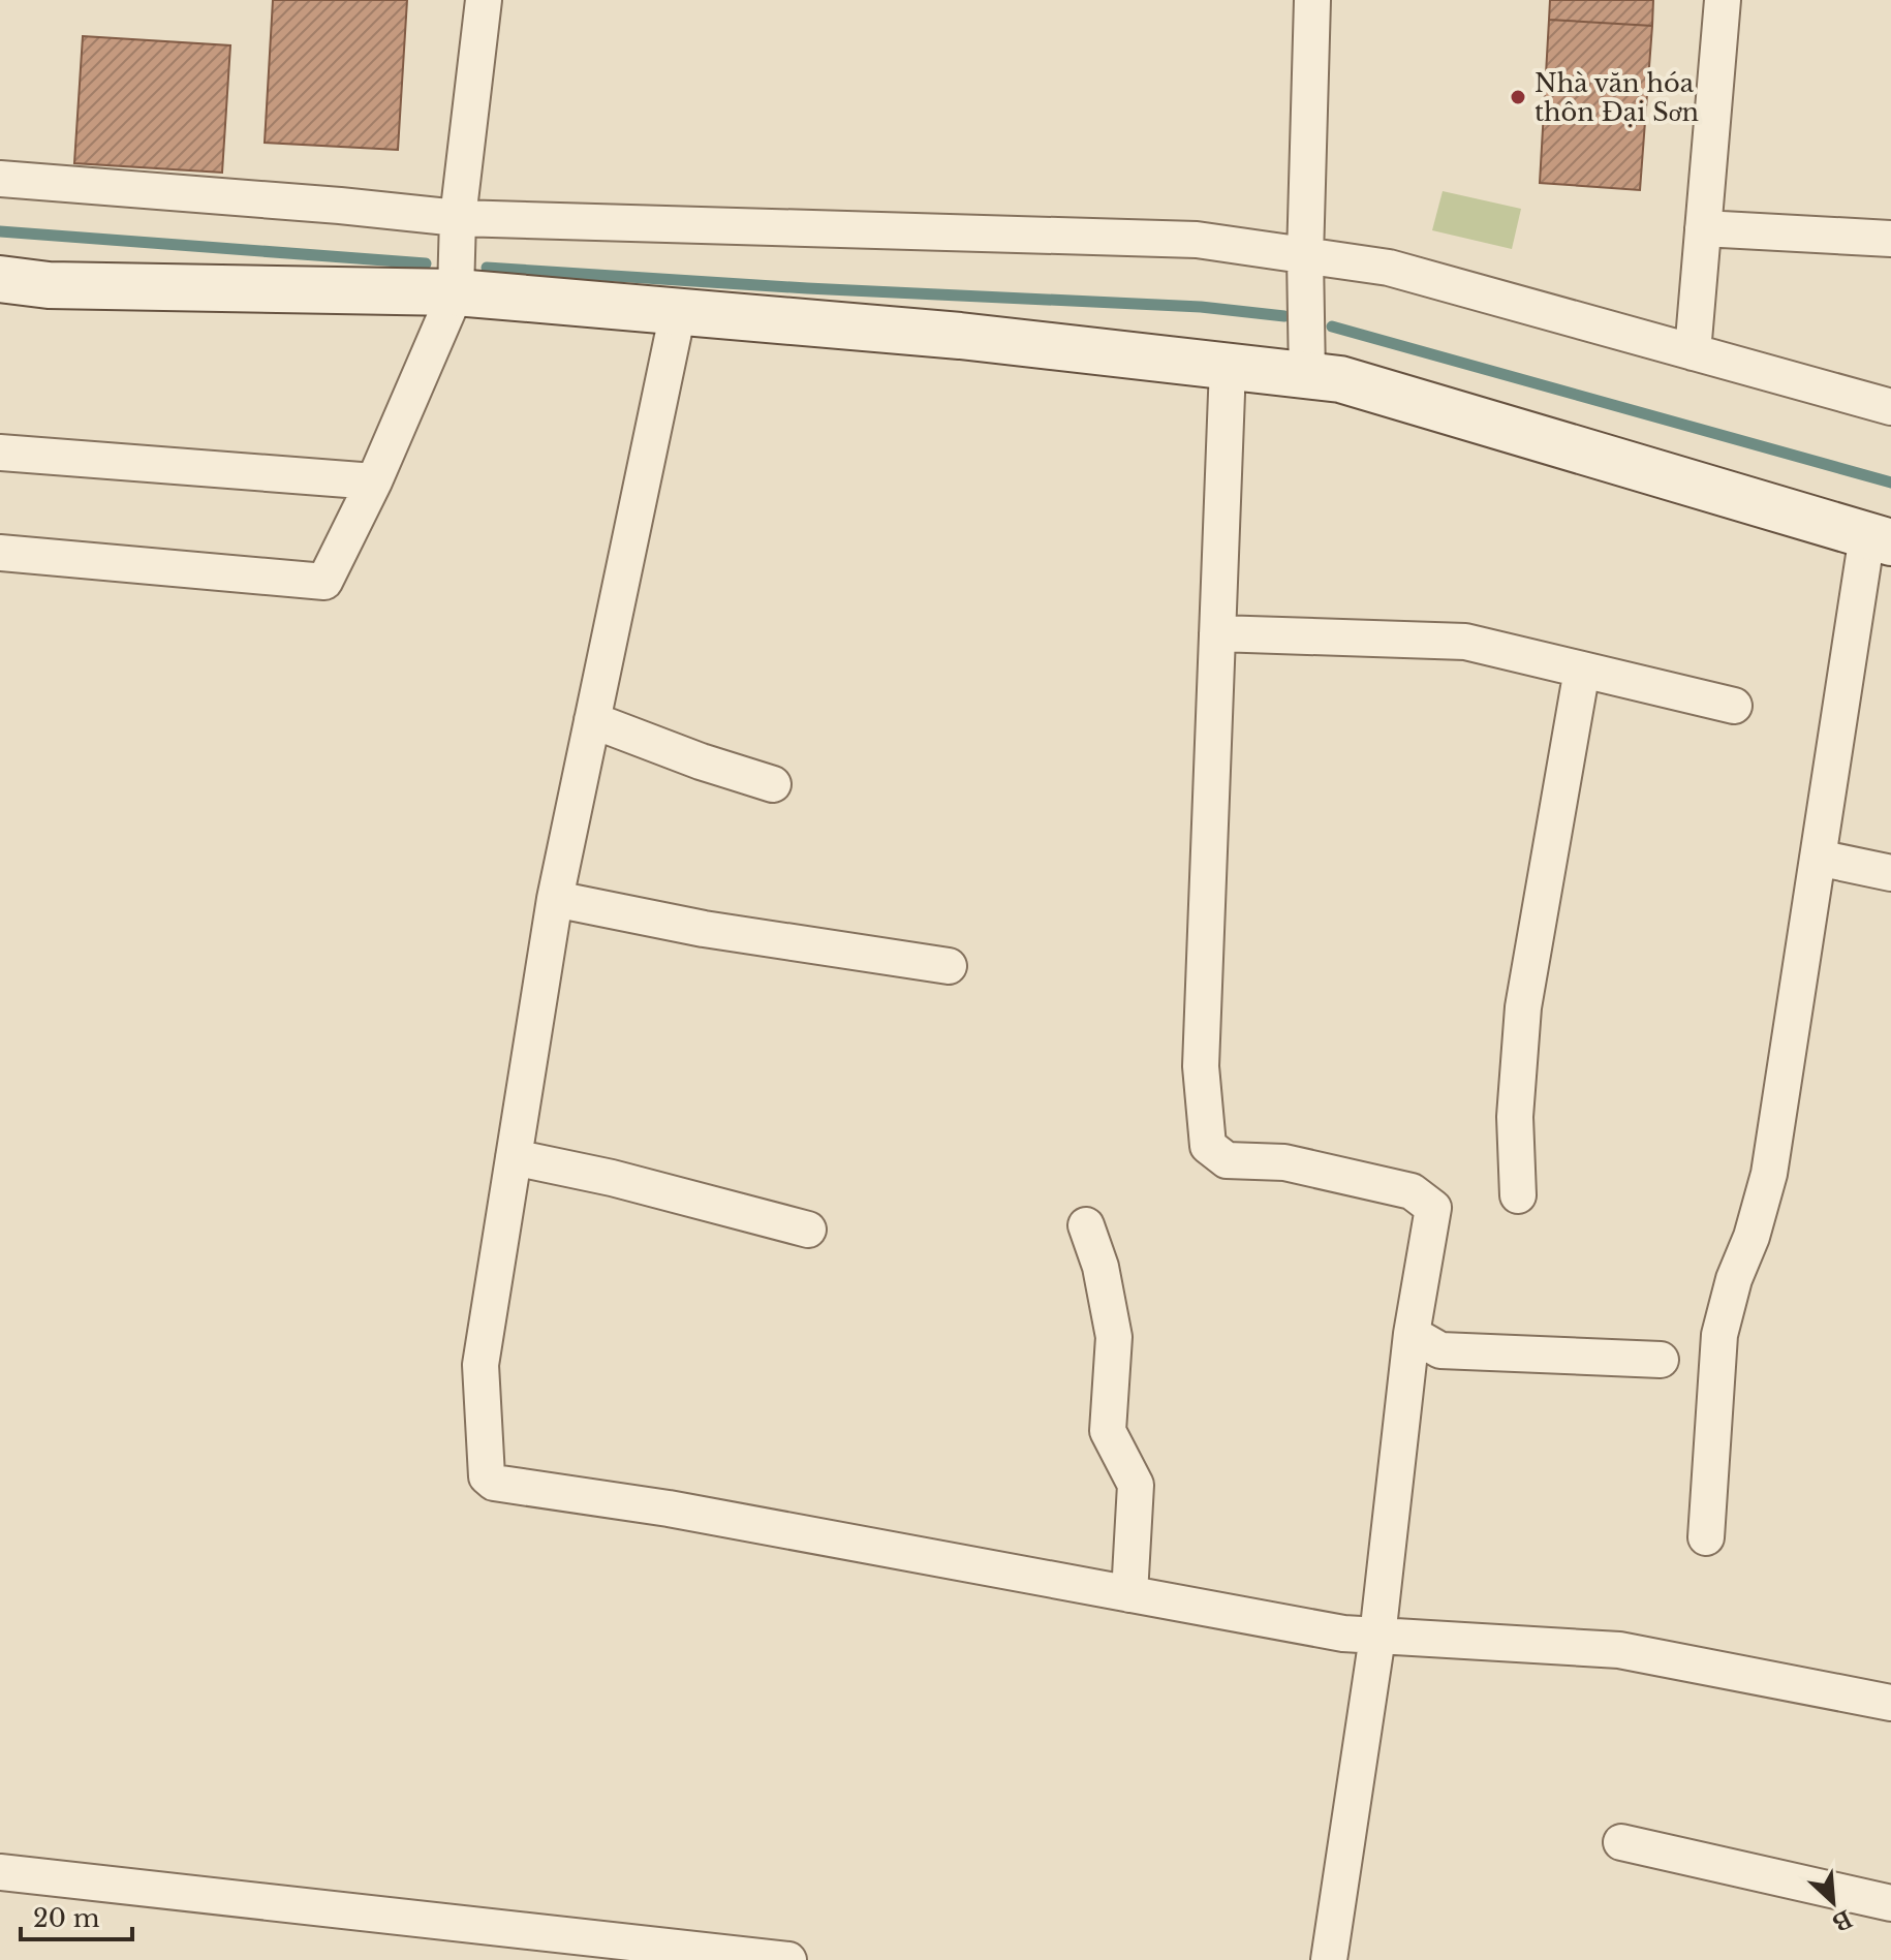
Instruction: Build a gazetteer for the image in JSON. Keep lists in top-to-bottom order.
{
  "places": ["Nhà văn hóa thôn Đại Sơn"],
  "scale_bar": "20 m",
  "north": "bottom right"
}
